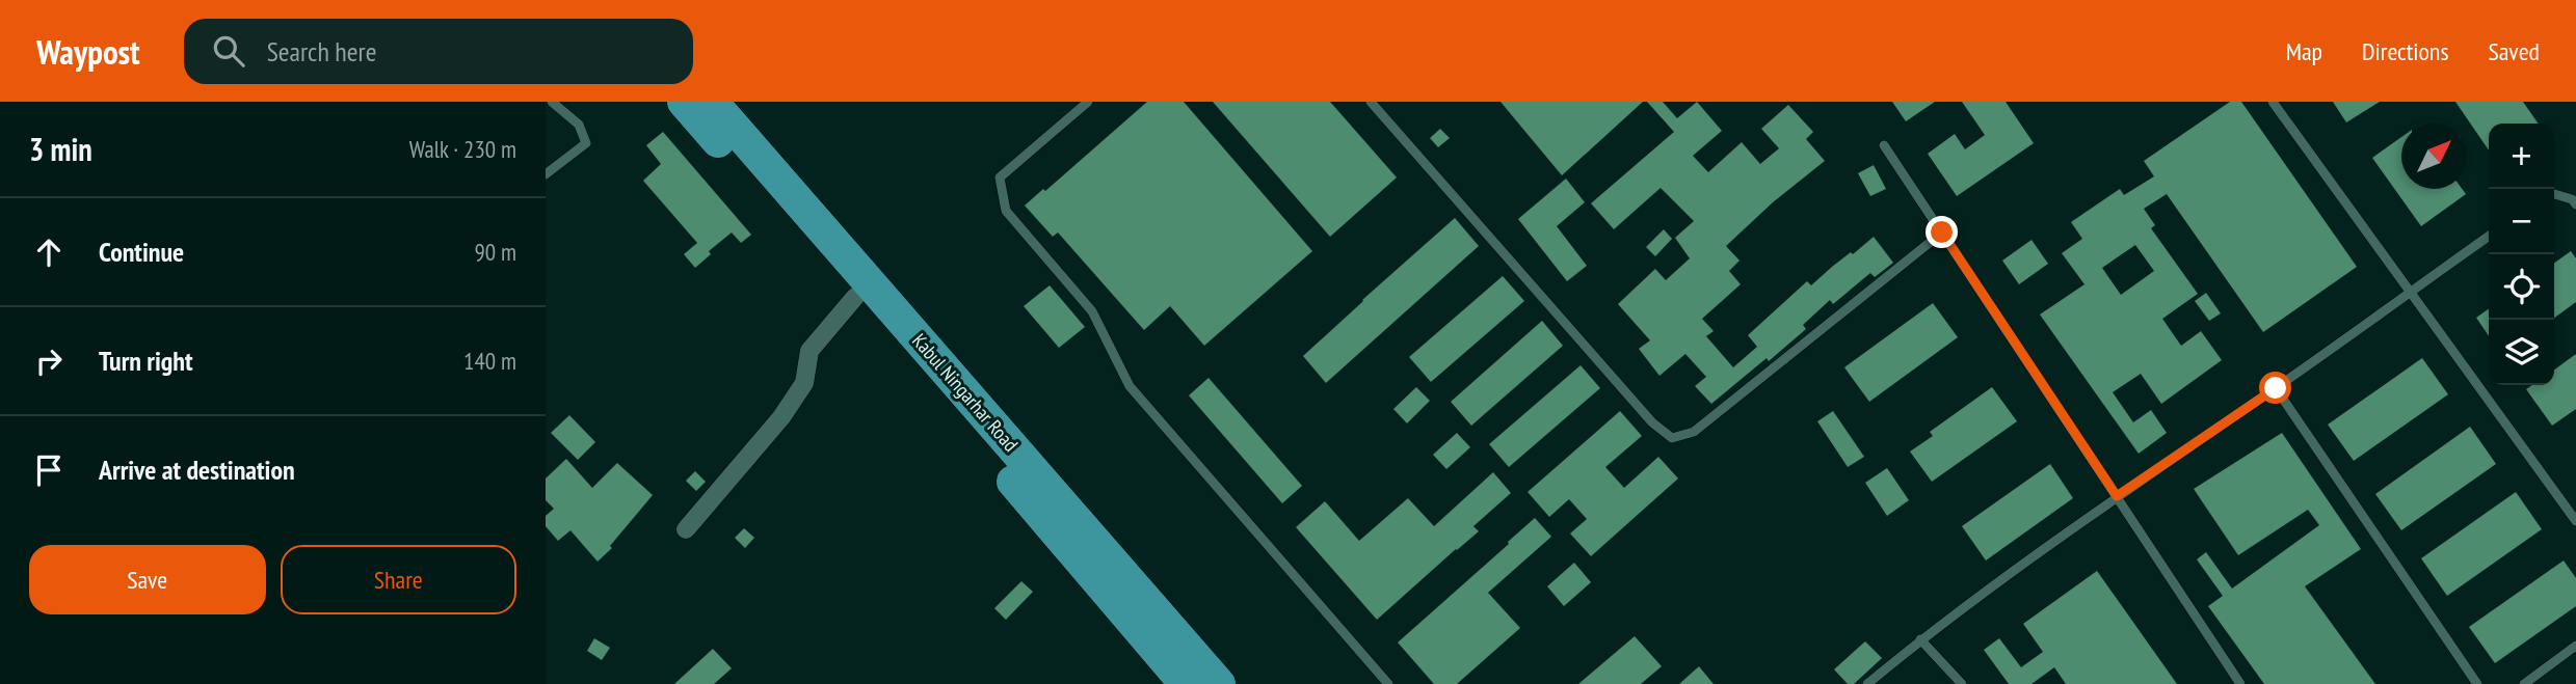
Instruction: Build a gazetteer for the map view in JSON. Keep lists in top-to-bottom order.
{
  "streets": {
    "highway": ["Kabul Ningarhar Road"]
  },
  "north": "top right",
  "page": {
    "header": "Waypost",
    "search": "Search here",
    "nav": ["Map", "Directions", "Saved"],
    "heading": ["3 min", "Walk · 230 m"],
    "map_buttons": ["+", "−"],
    "list": [
      ["Continue", "90 m"],
      ["Turn right", "140 m"],
      "Arrive at destination"
    ],
    "buttons": ["Save", "Share"]
  }
}
